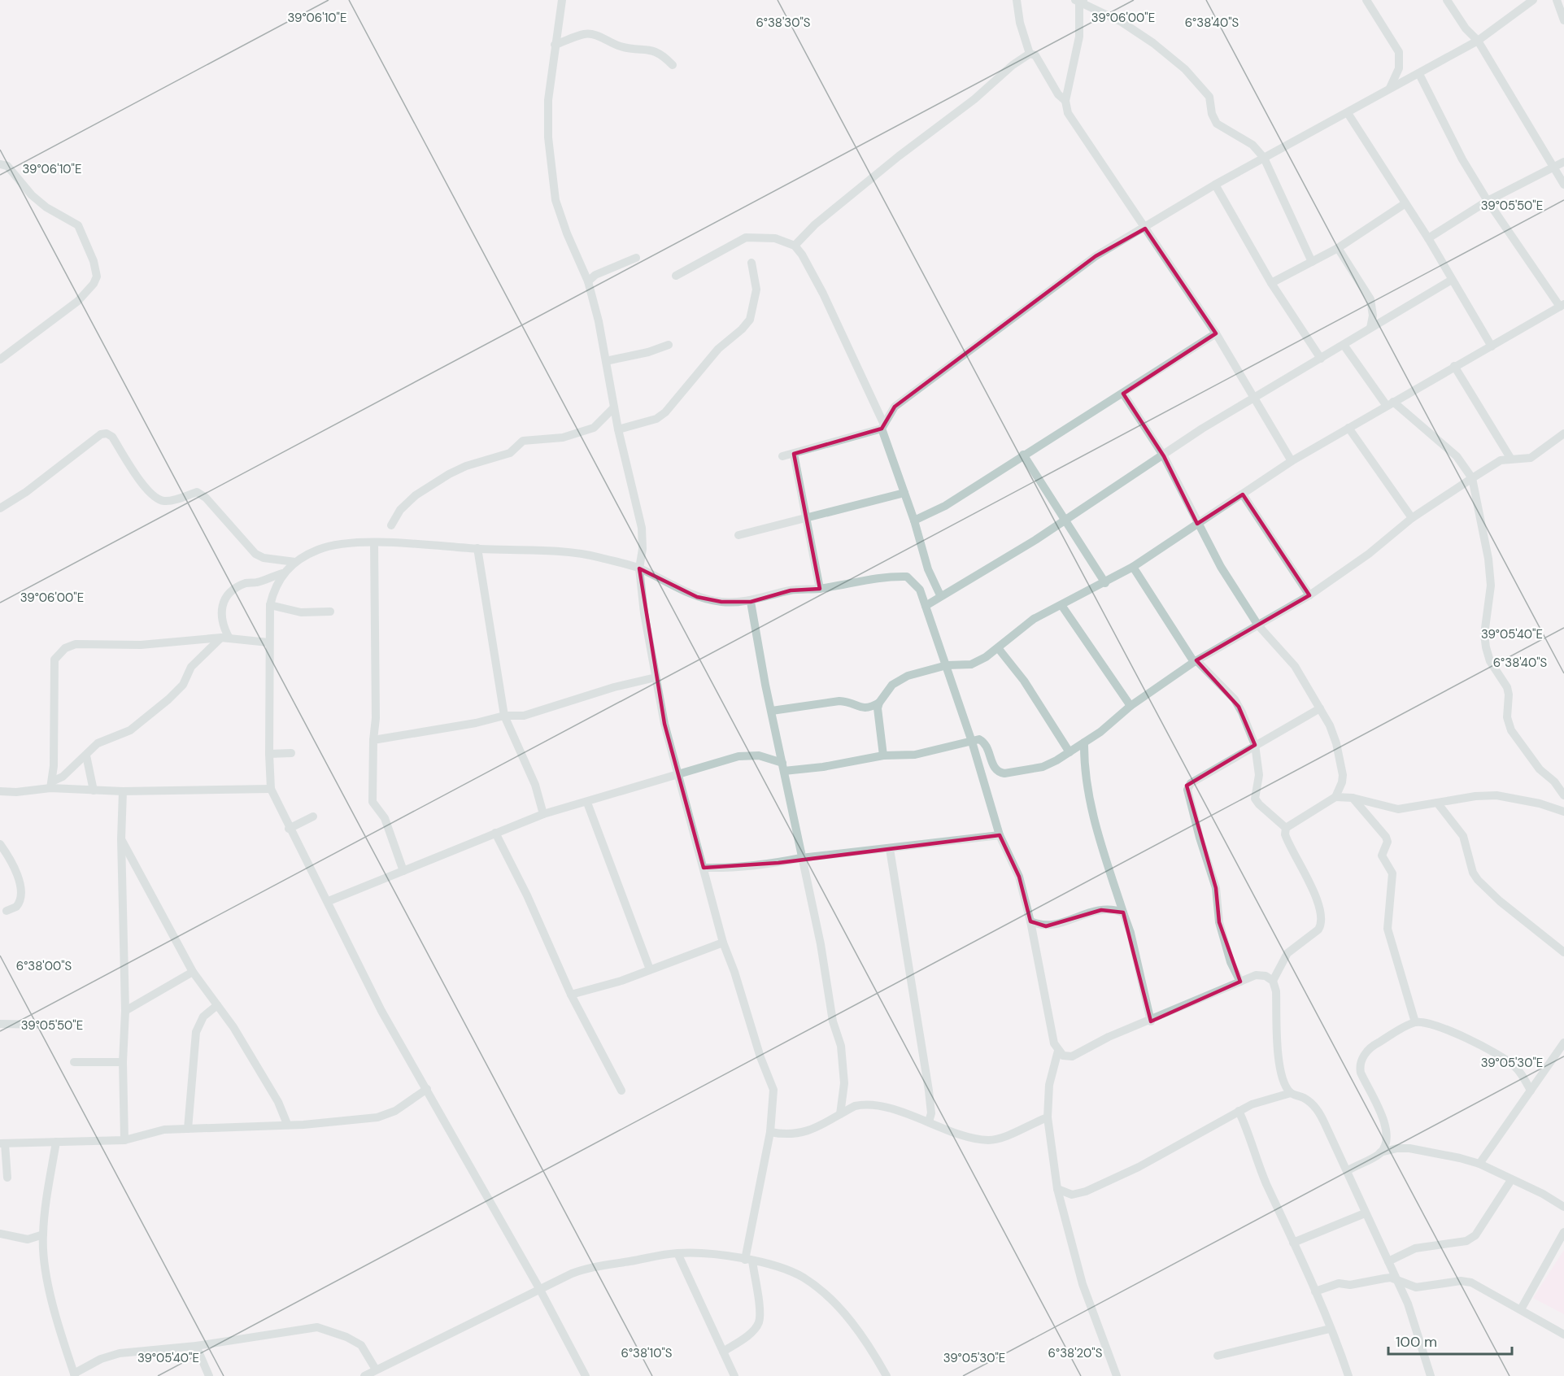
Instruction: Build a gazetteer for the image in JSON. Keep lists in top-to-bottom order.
{
  "scale_bar": "100 m",
  "coordinates": [
    "39°06'00\"E",
    "39°06'10\"E",
    "6°38'30\"S",
    "6°38'40\"S",
    "39°05'50\"E",
    "39°05'40\"E",
    "6°38'00\"S",
    "39°05'30\"E",
    "6°38'10\"S",
    "6°38'20\"S"
  ]
}
